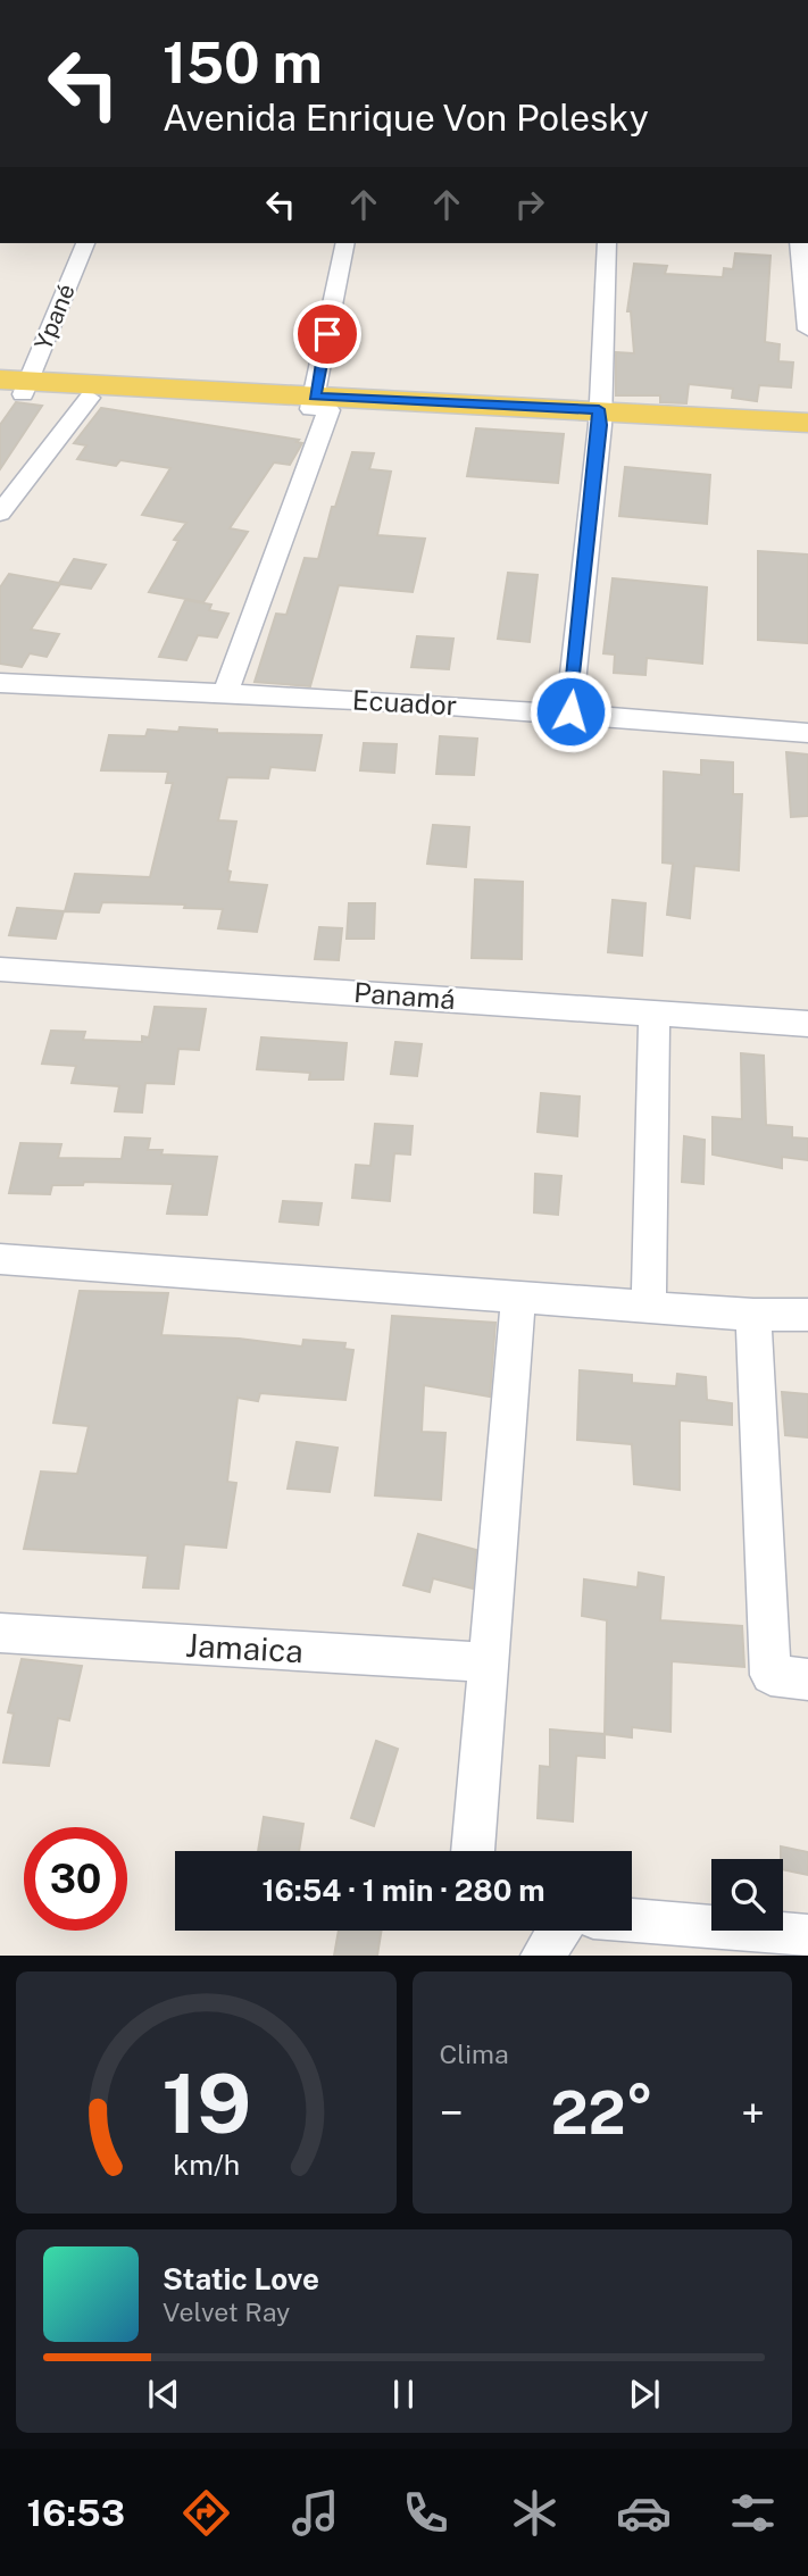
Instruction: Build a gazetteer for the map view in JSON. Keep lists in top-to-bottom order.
{
  "streets": {
    "street": [
      "Ypané",
      "Ecuador",
      "Panamá",
      "Jamaica"
    ]
  },
  "page": {
    "turn": ["150 m", "Avenida Enrique Von Polesky"],
    "limit": "30",
    "trip": "16:54 · 1 min · 280 m",
    "tile": "Clima",
    "heat": ["−", "22°", "+"],
    "song": ["Static Love", "Velvet Ray"],
    "tabs": "16:53",
    "gauge": ["19", "km/h"]
  }
}
